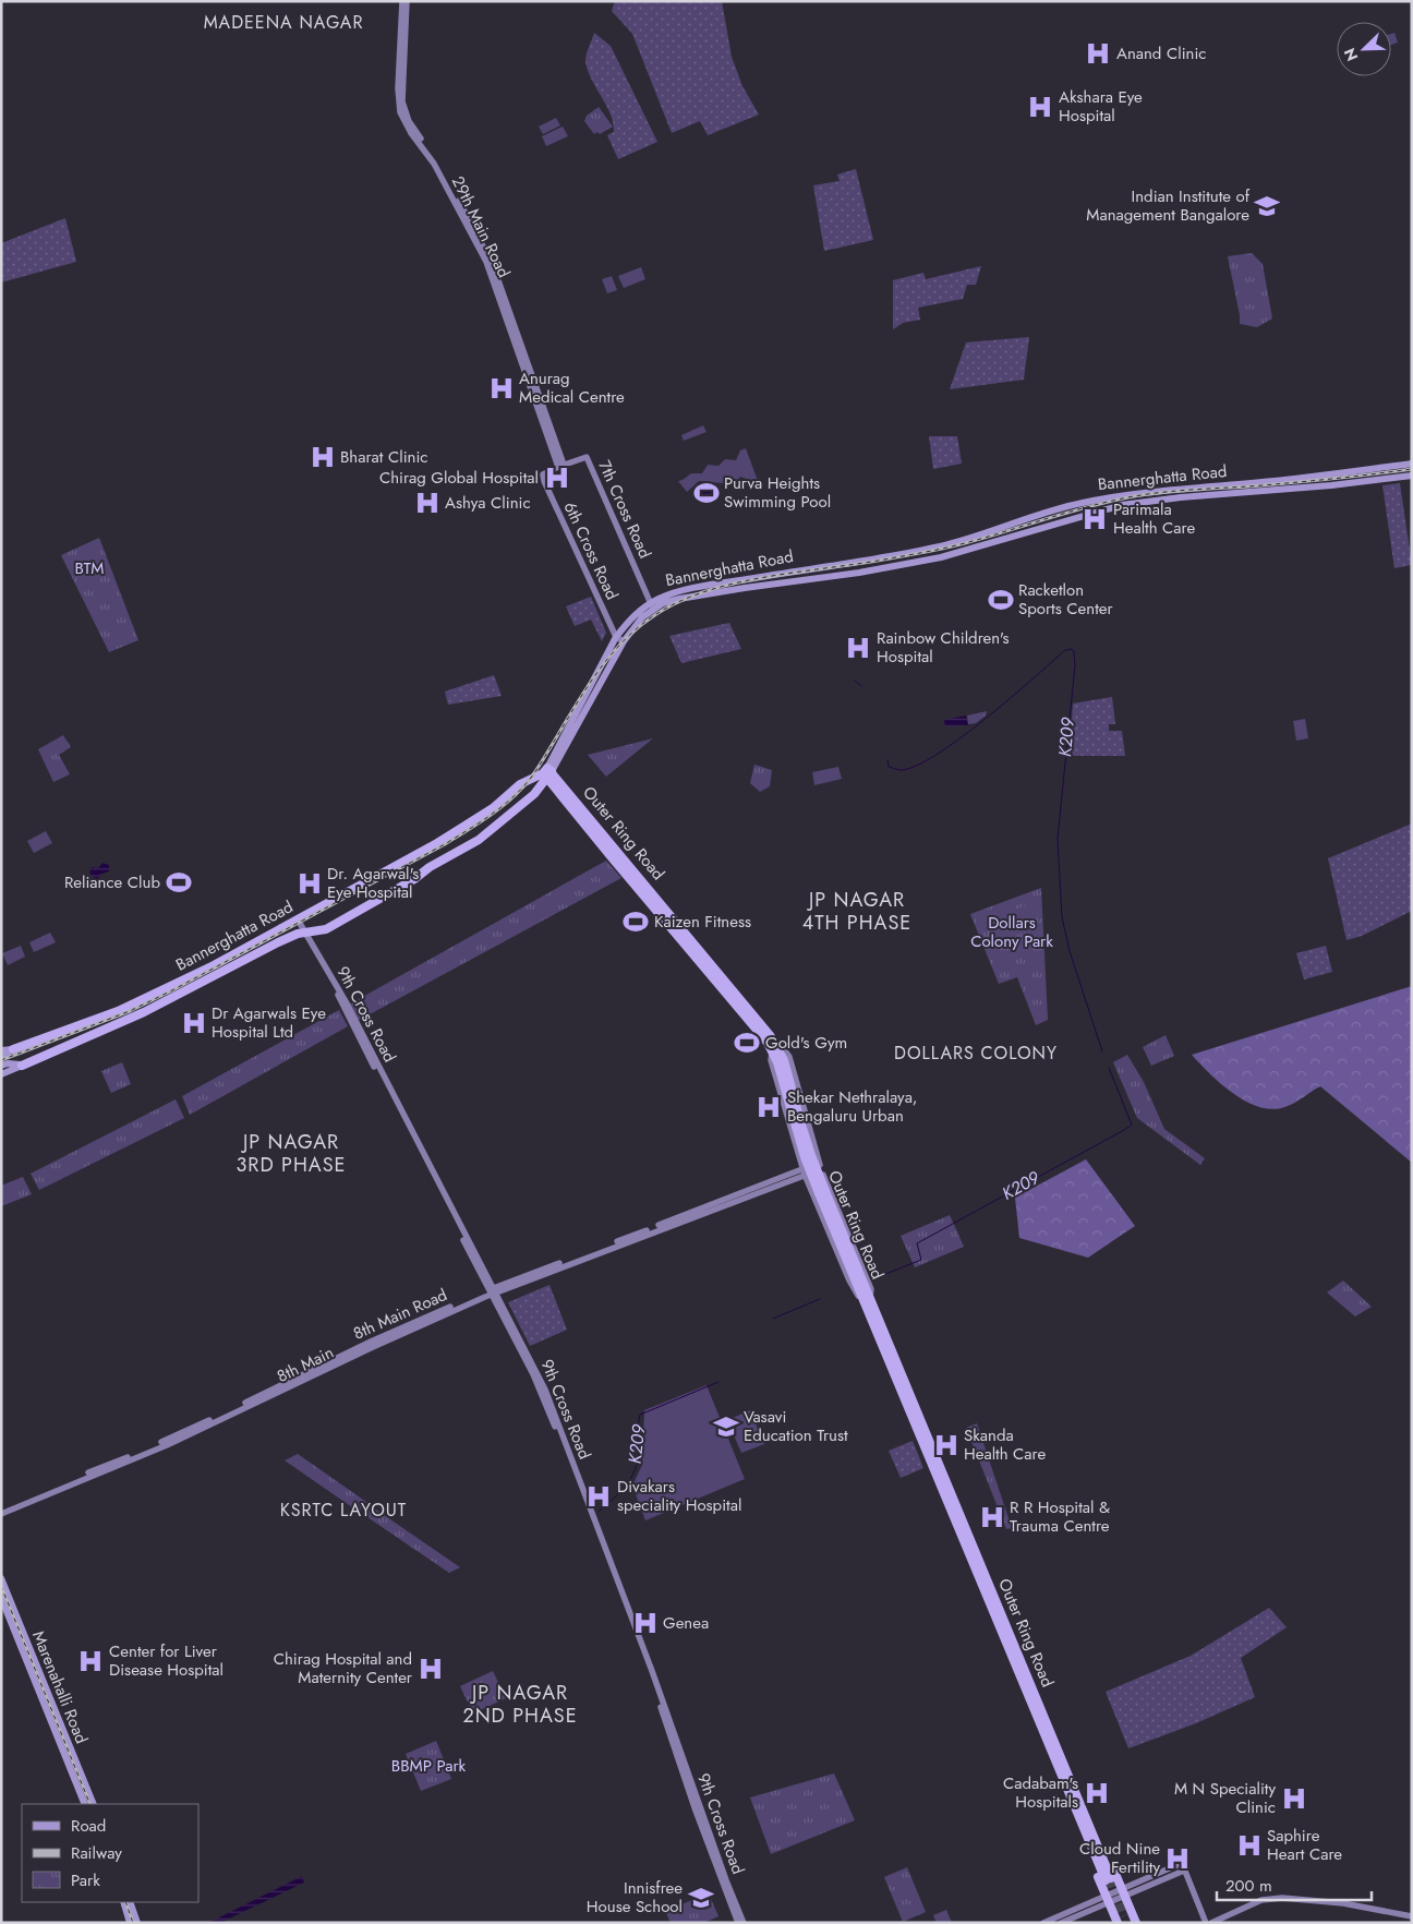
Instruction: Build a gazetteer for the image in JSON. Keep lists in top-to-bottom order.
{
  "streets": {
    "highway": ["Bannerghatta Road", "Outer Ring Road"],
    "main road": [
      "29th Main Road",
      "7th Cross Road",
      "6th Cross Road",
      "9th Cross Road",
      "8th Main Road",
      "8th Main",
      "Marenahalli Road"
    ]
  },
  "crossings": [
    ["29th Main Road", "7th Cross Road"],
    ["29th Main Road", "6th Cross Road"],
    ["Bannerghatta Road", "7th Cross Road"],
    ["Bannerghatta Road", "6th Cross Road"],
    ["Bannerghatta Road", "Outer Ring Road"],
    ["Bannerghatta Road", "9th Cross Road"],
    ["7th Cross Road", "6th Cross Road"],
    ["Outer Ring Road", "8th Main Road"],
    ["9th Cross Road", "8th Main Road"],
    ["9th Cross Road", "8th Main"],
    ["8th Main Road", "8th Main"]
  ],
  "districts": [
    "MADEENA NAGAR",
    "JP NAGAR 4TH PHASE",
    "DOLLARS COLONY",
    "JP NAGAR 3RD PHASE",
    "KSRTC LAYOUT",
    "JP NAGAR 2ND PHASE"
  ],
  "water": ["K209"],
  "parks": ["BTM", "Dollars Colony Park", "BBMP Park"],
  "places": {
    "hospital": [
      "Anand Clinic",
      "Akshara Eye Hospital",
      "Anurag Medical Centre",
      "Bharat Clinic",
      "Chirag Global Hospital",
      "Ashya Clinic",
      "Parimala Health Care",
      "Rainbow Children's Hospital",
      "Dr. Agarwal's Eye Hospital",
      "Dr Agarwals Eye Hospital Ltd",
      "Shekar Nethralaya, Bengaluru Urban",
      "Skanda Health Care",
      "Divakars speciality Hospital",
      "R R Hospital & Trauma Centre",
      "Genea",
      "Center for Liver Disease Hospital",
      "Chirag Hospital and Maternity Center",
      "Cadabam's Hospitals",
      "M N Speciality Clinic",
      "Saphire Heart Care",
      "Cloud Nine Fertility"
    ],
    "school or university": ["Indian Institute of Management Bangalore", "Vasavi Education Trust", "Innisfree House School"],
    "sports": [
      "Purva Heights Swimming Pool",
      "Racketlon Sports Center",
      "Reliance Club",
      "Kaizen Fitness",
      "Gold's Gym"
    ]
  },
  "legend": ["Road", "Railway", "Park"],
  "scale_bar": "200 m",
  "north": "bottom left"
}
